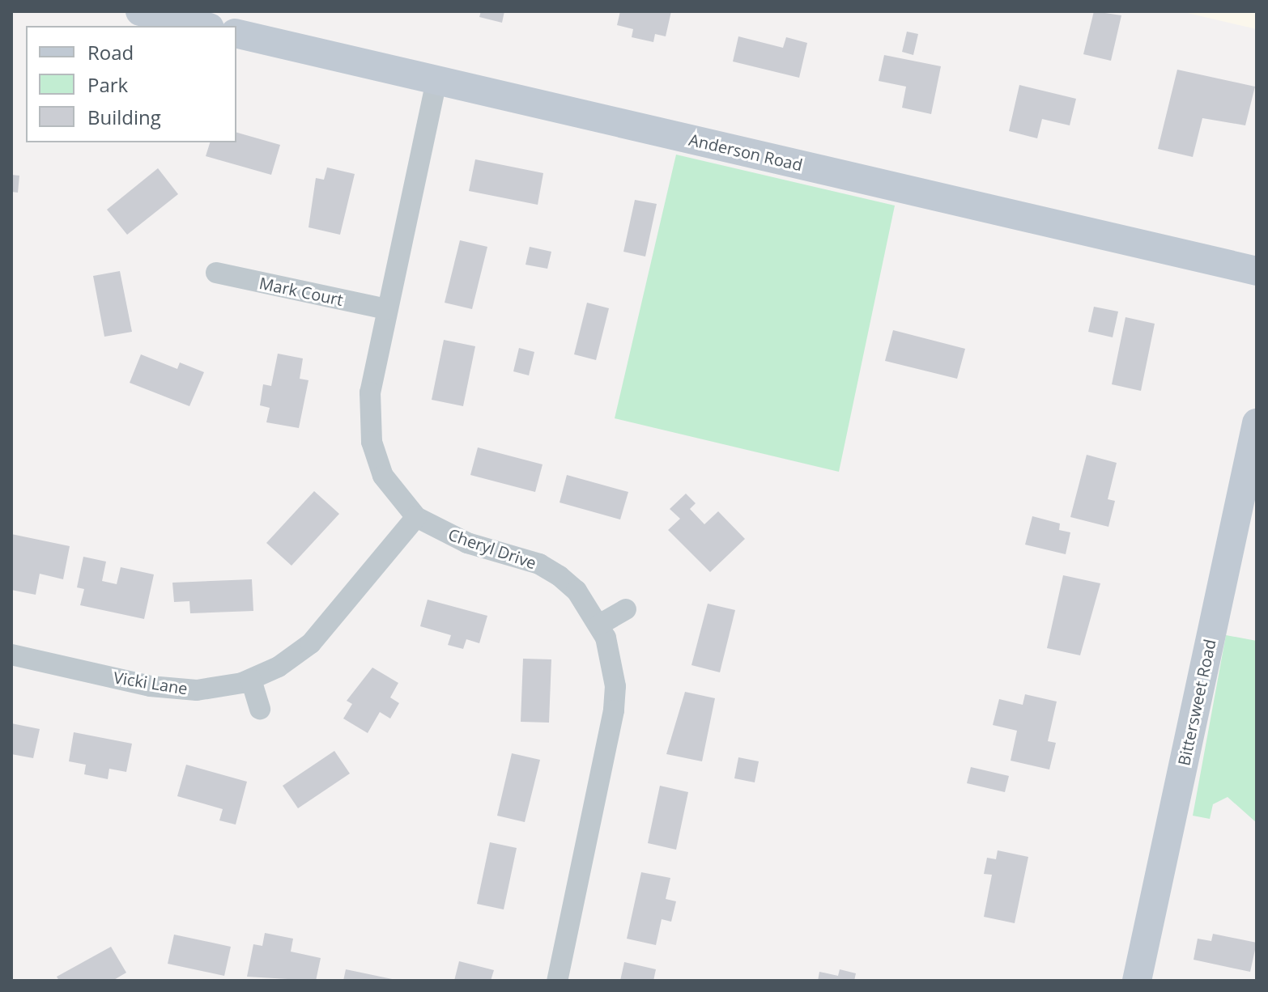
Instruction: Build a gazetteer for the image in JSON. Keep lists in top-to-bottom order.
{
  "streets": {
    "street": [
      "Anderson Road",
      "Mark Court",
      "Cheryl Drive",
      "Vicki Lane",
      "Bittersweet Road"
    ]
  },
  "crossings": [
    ["Anderson Road", "Cheryl Drive"],
    ["Mark Court", "Cheryl Drive"],
    ["Cheryl Drive", "Vicki Lane"]
  ],
  "legend": ["Road", "Park", "Building"]
}
